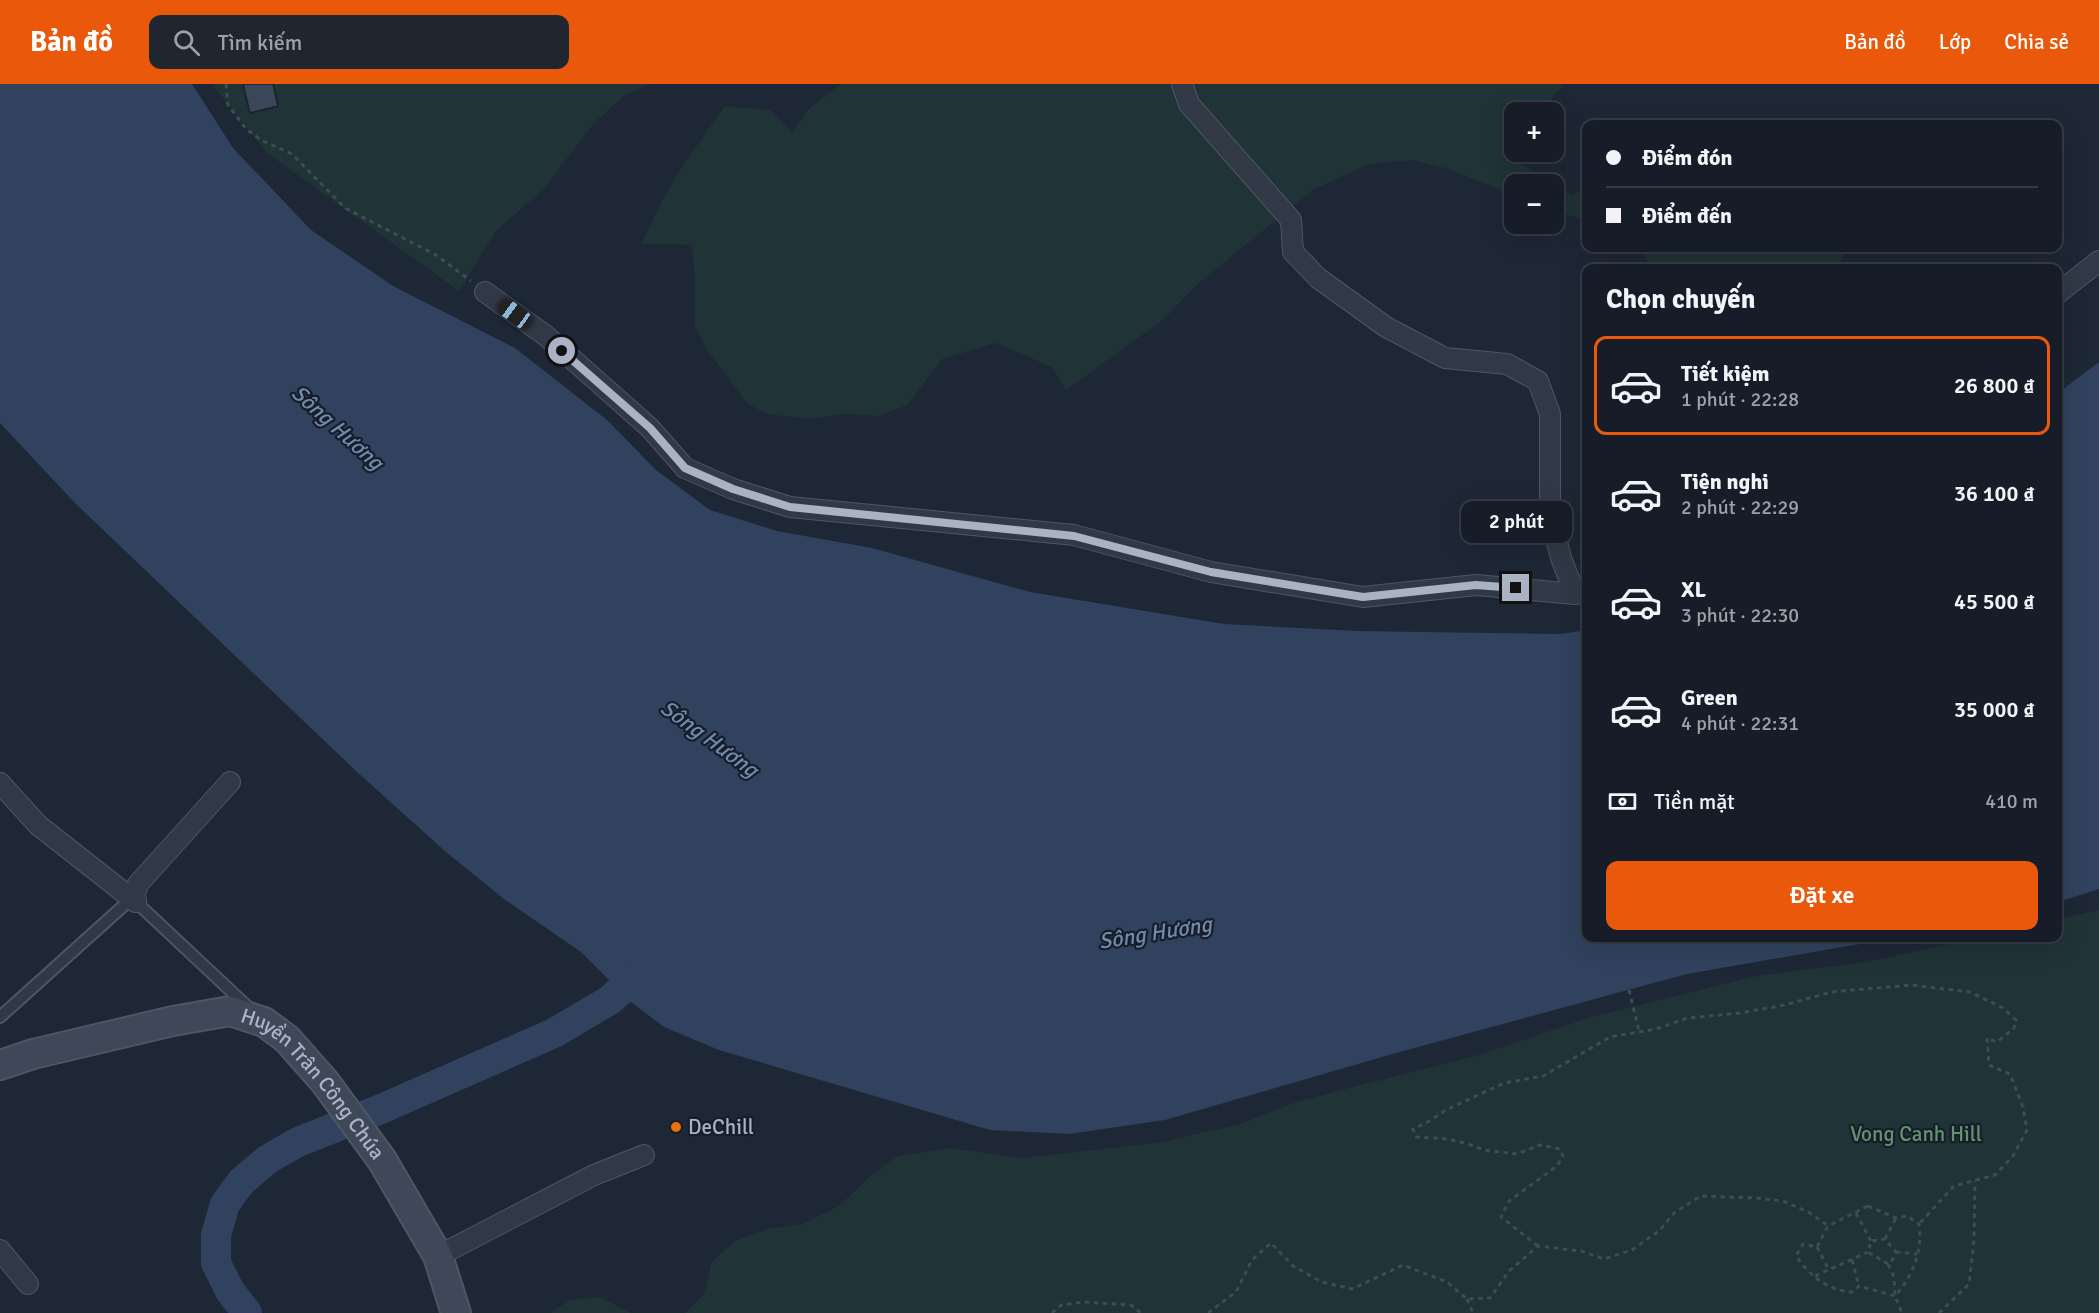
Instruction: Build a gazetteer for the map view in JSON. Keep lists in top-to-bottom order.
{
  "streets": {
    "street": ["Huyền Trân Công Chúa"]
  },
  "water": ["Sông Hương"],
  "parks": ["Vong Canh Hill"],
  "places": ["DeChill"],
  "page": {
    "header": "Bản đồ",
    "search": "Tìm kiếm",
    "nav": ["Bản đồ", "Lớp", "Chia sẻ"],
    "map_buttons": ["+", "−"],
    "banner": ["Điểm đón", "Điểm đến"],
    "heading": "Chọn chuyến",
    "list": [
      {
        "name": "Tiết kiệm",
        "note": "1 phút · 22:28",
        "value": "26 800 ₫"
      },
      {
        "name": "Tiện nghi",
        "note": "2 phút · 22:29",
        "value": "36 100 ₫"
      },
      {
        "name": "XL",
        "note": "3 phút · 22:30",
        "value": "45 500 ₫"
      },
      {
        "name": "Green",
        "note": "4 phút · 22:31",
        "value": "35 000 ₫"
      }
    ],
    "bubble": "2 phút",
    "pay": ["Tiền mặt", "410 m"],
    "buttons": "Đặt xe"
  }
}
